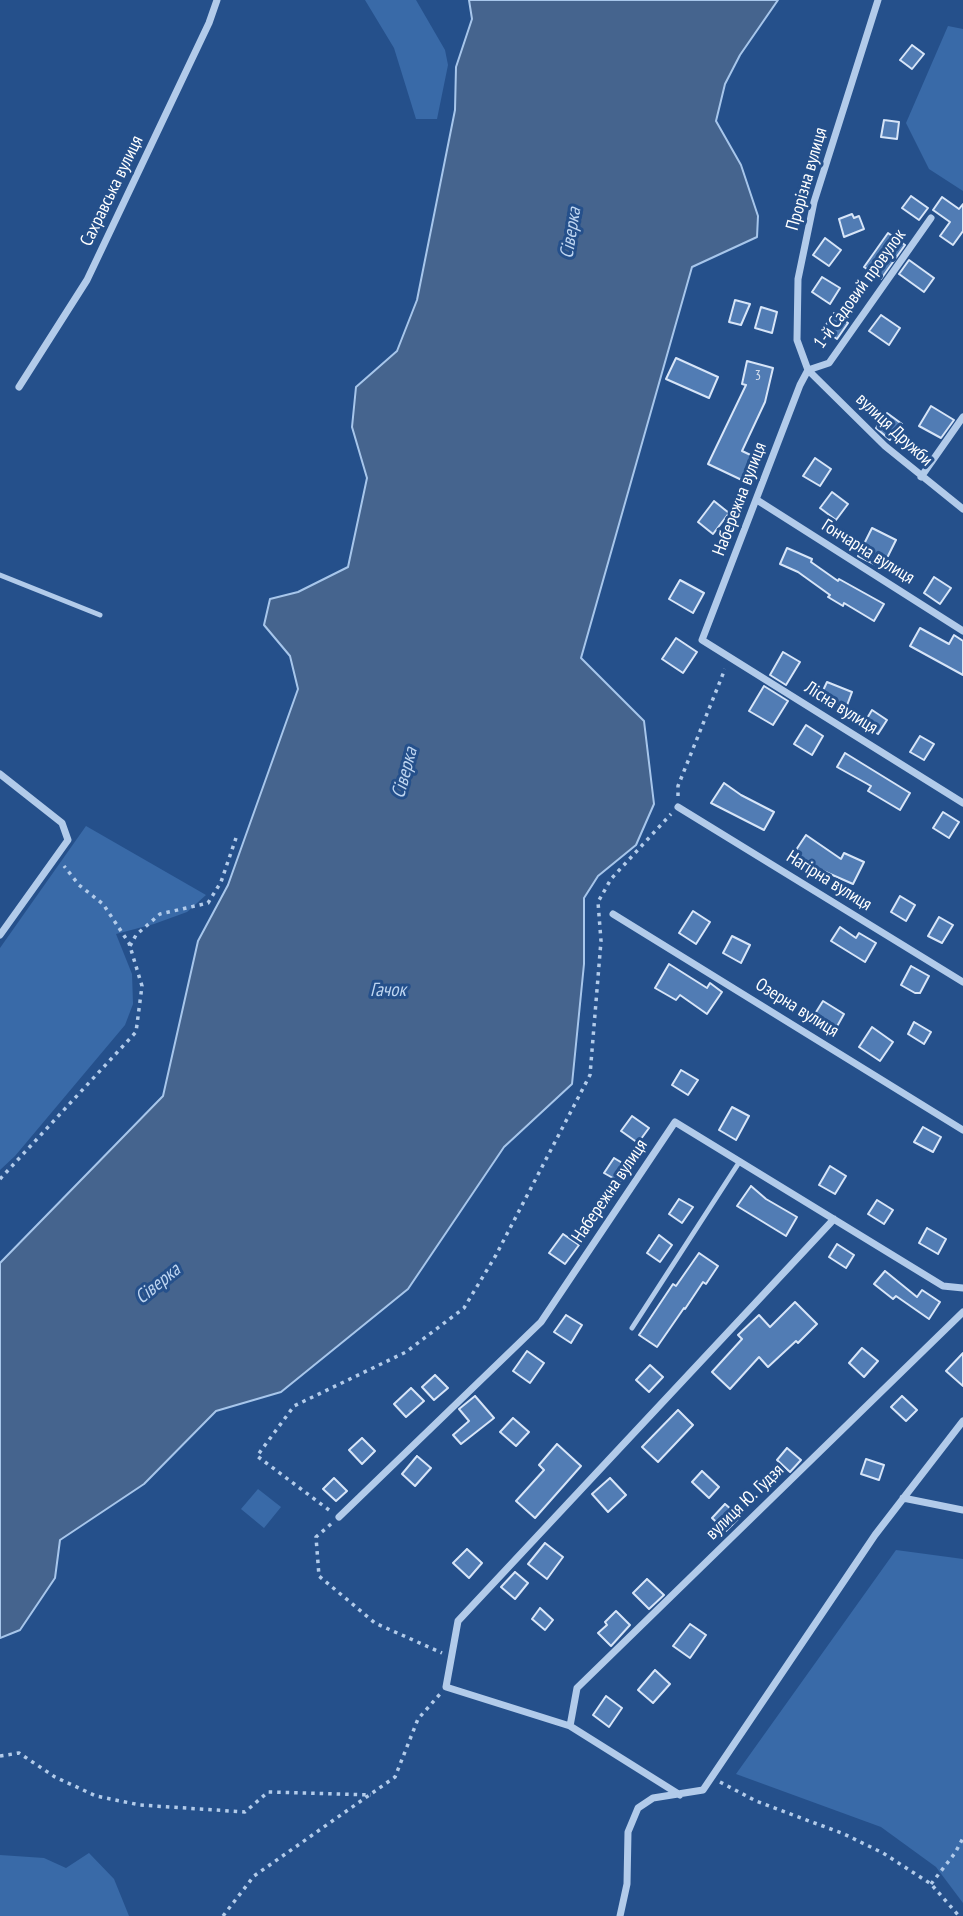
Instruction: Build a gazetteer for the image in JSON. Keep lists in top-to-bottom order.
{
  "streets": {
    "street": [
      "Прорізна вулиця",
      "Сахравська вулиця",
      "1-й Садовий провулок",
      "вулиця Дружби",
      "Набережна вулиця",
      "Гончарна вулиця",
      "Лісна вулиця",
      "Нагірна вулиця",
      "Озерна вулиця",
      "вулиця Ю. Гудзя"
    ]
  },
  "crossings": [
    ["Прорізна вулиця", "1-й Садовий провулок"],
    ["Прорізна вулиця", "вулиця Дружби"],
    ["Прорізна вулиця", "Набережна вулиця"],
    ["1-й Садовий провулок", "вулиця Дружби"],
    ["1-й Садовий провулок", "Набережна вулиця"],
    ["вулиця Дружби", "Набережна вулиця"],
    ["Набережна вулиця", "Гончарна вулиця"],
    ["Набережна вулиця", "Лісна вулиця"]
  ],
  "water": ["Сіверка", "Гачок"],
  "house_numbers": ["3"]
}
